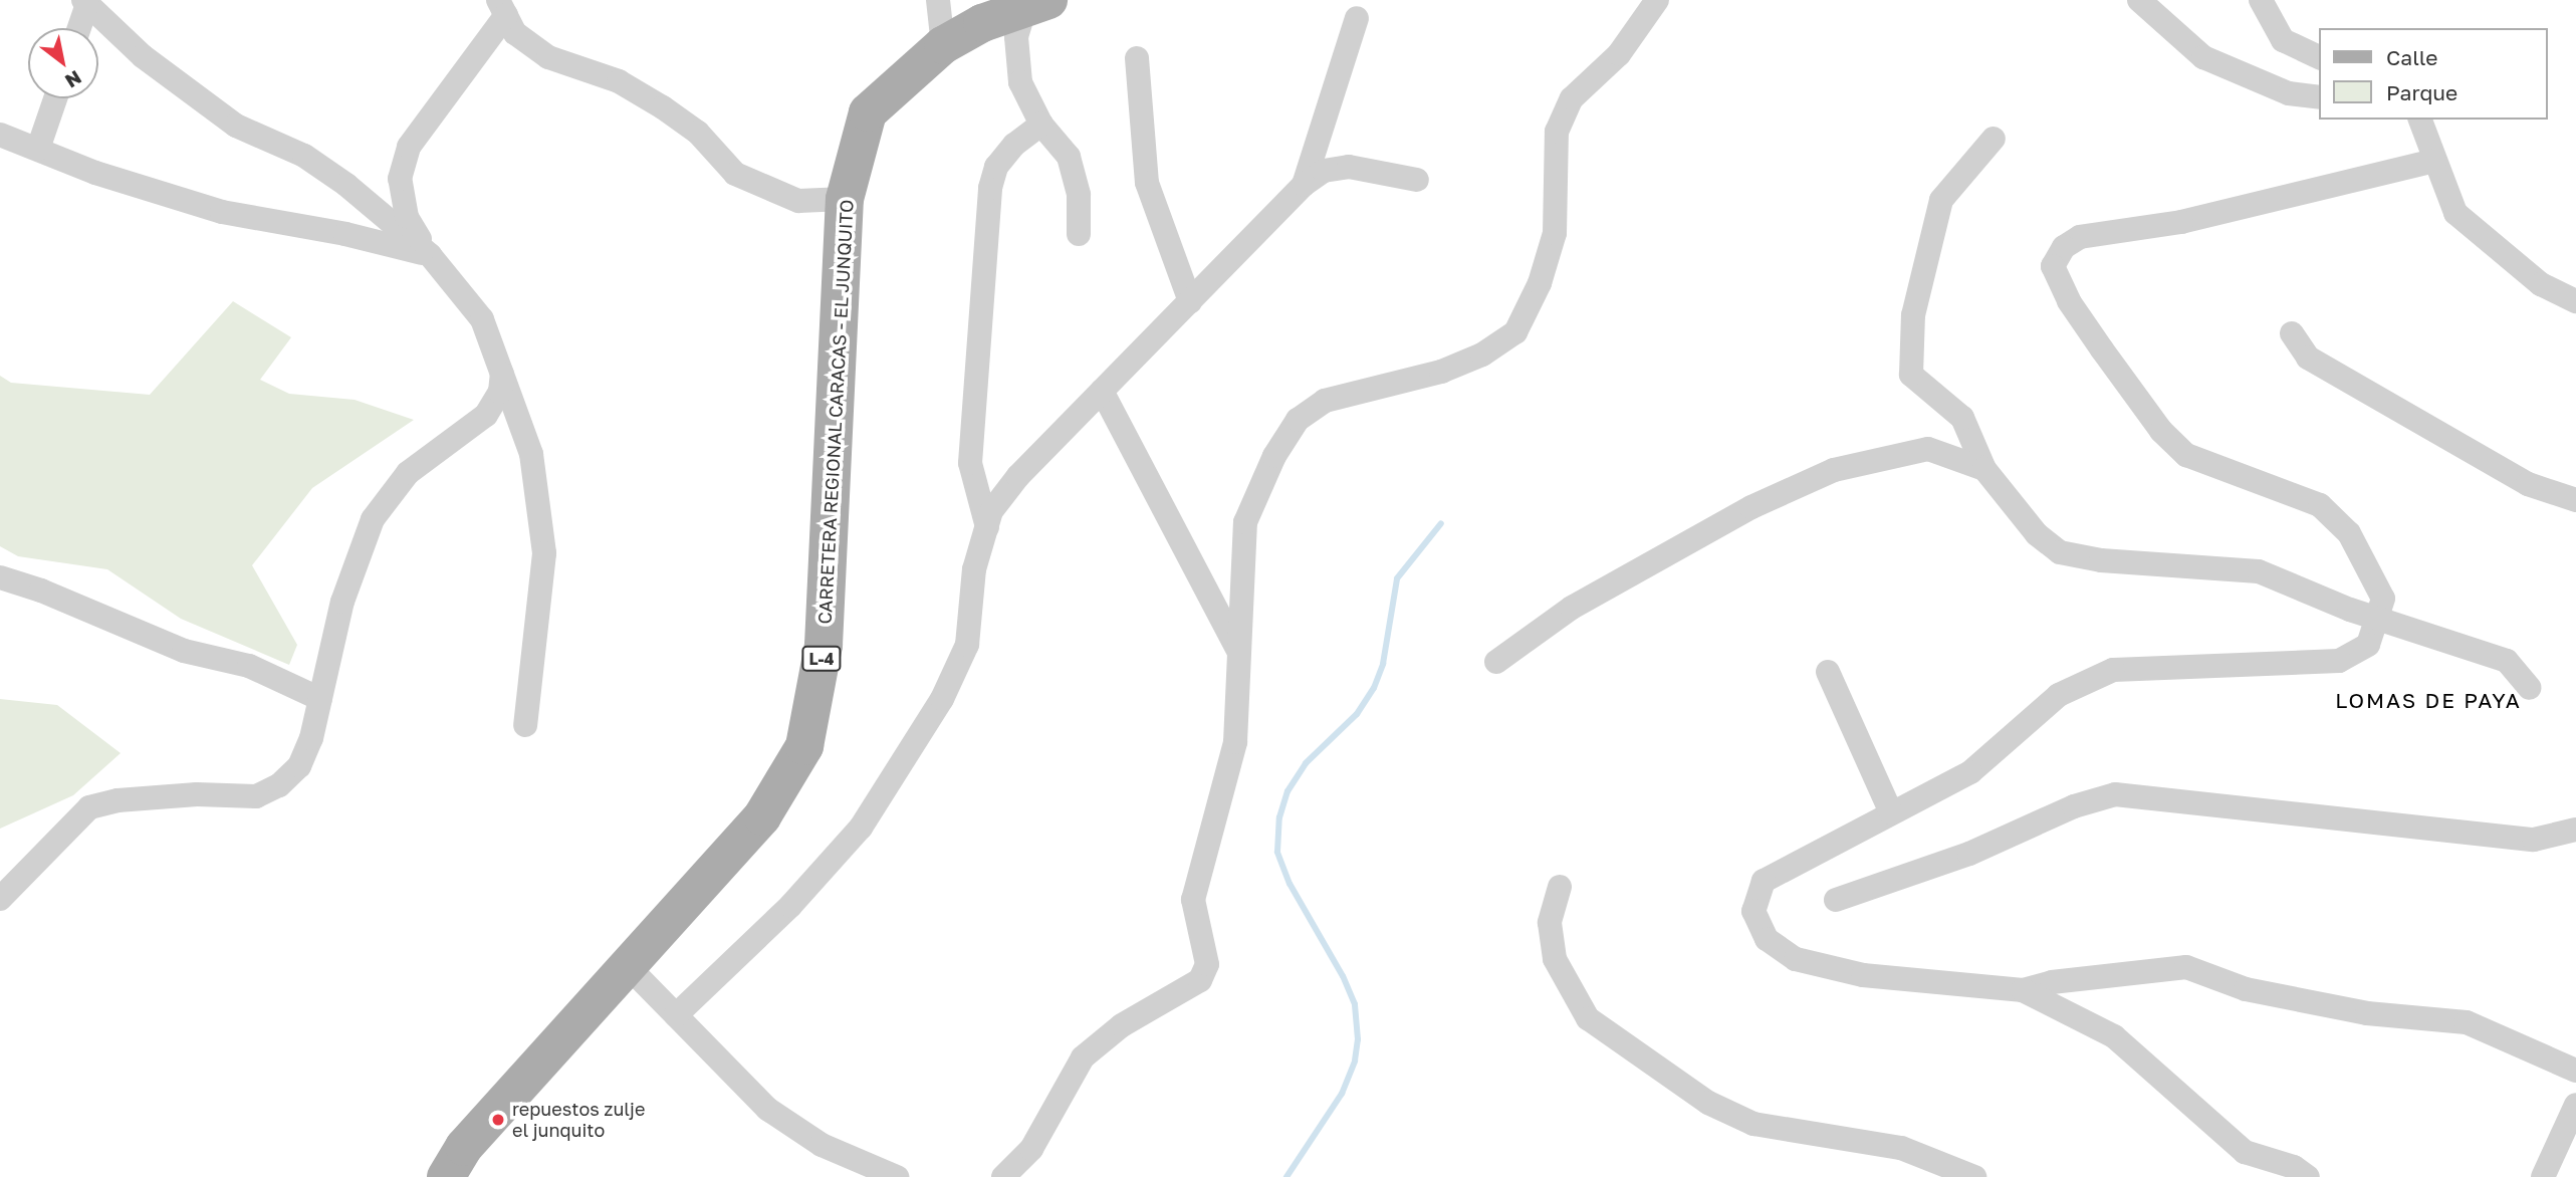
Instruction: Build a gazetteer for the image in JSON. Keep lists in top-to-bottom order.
{
  "streets": {
    "main road": ["CARRETERA REGIONAL CARACAS - EL JUNQUITO", "L-4"]
  },
  "districts": ["LOMAS DE PAYA"],
  "places": ["repuestos zulje el junquito"],
  "legend": ["Calle", "Parque"],
  "north": "bottom right"
}
